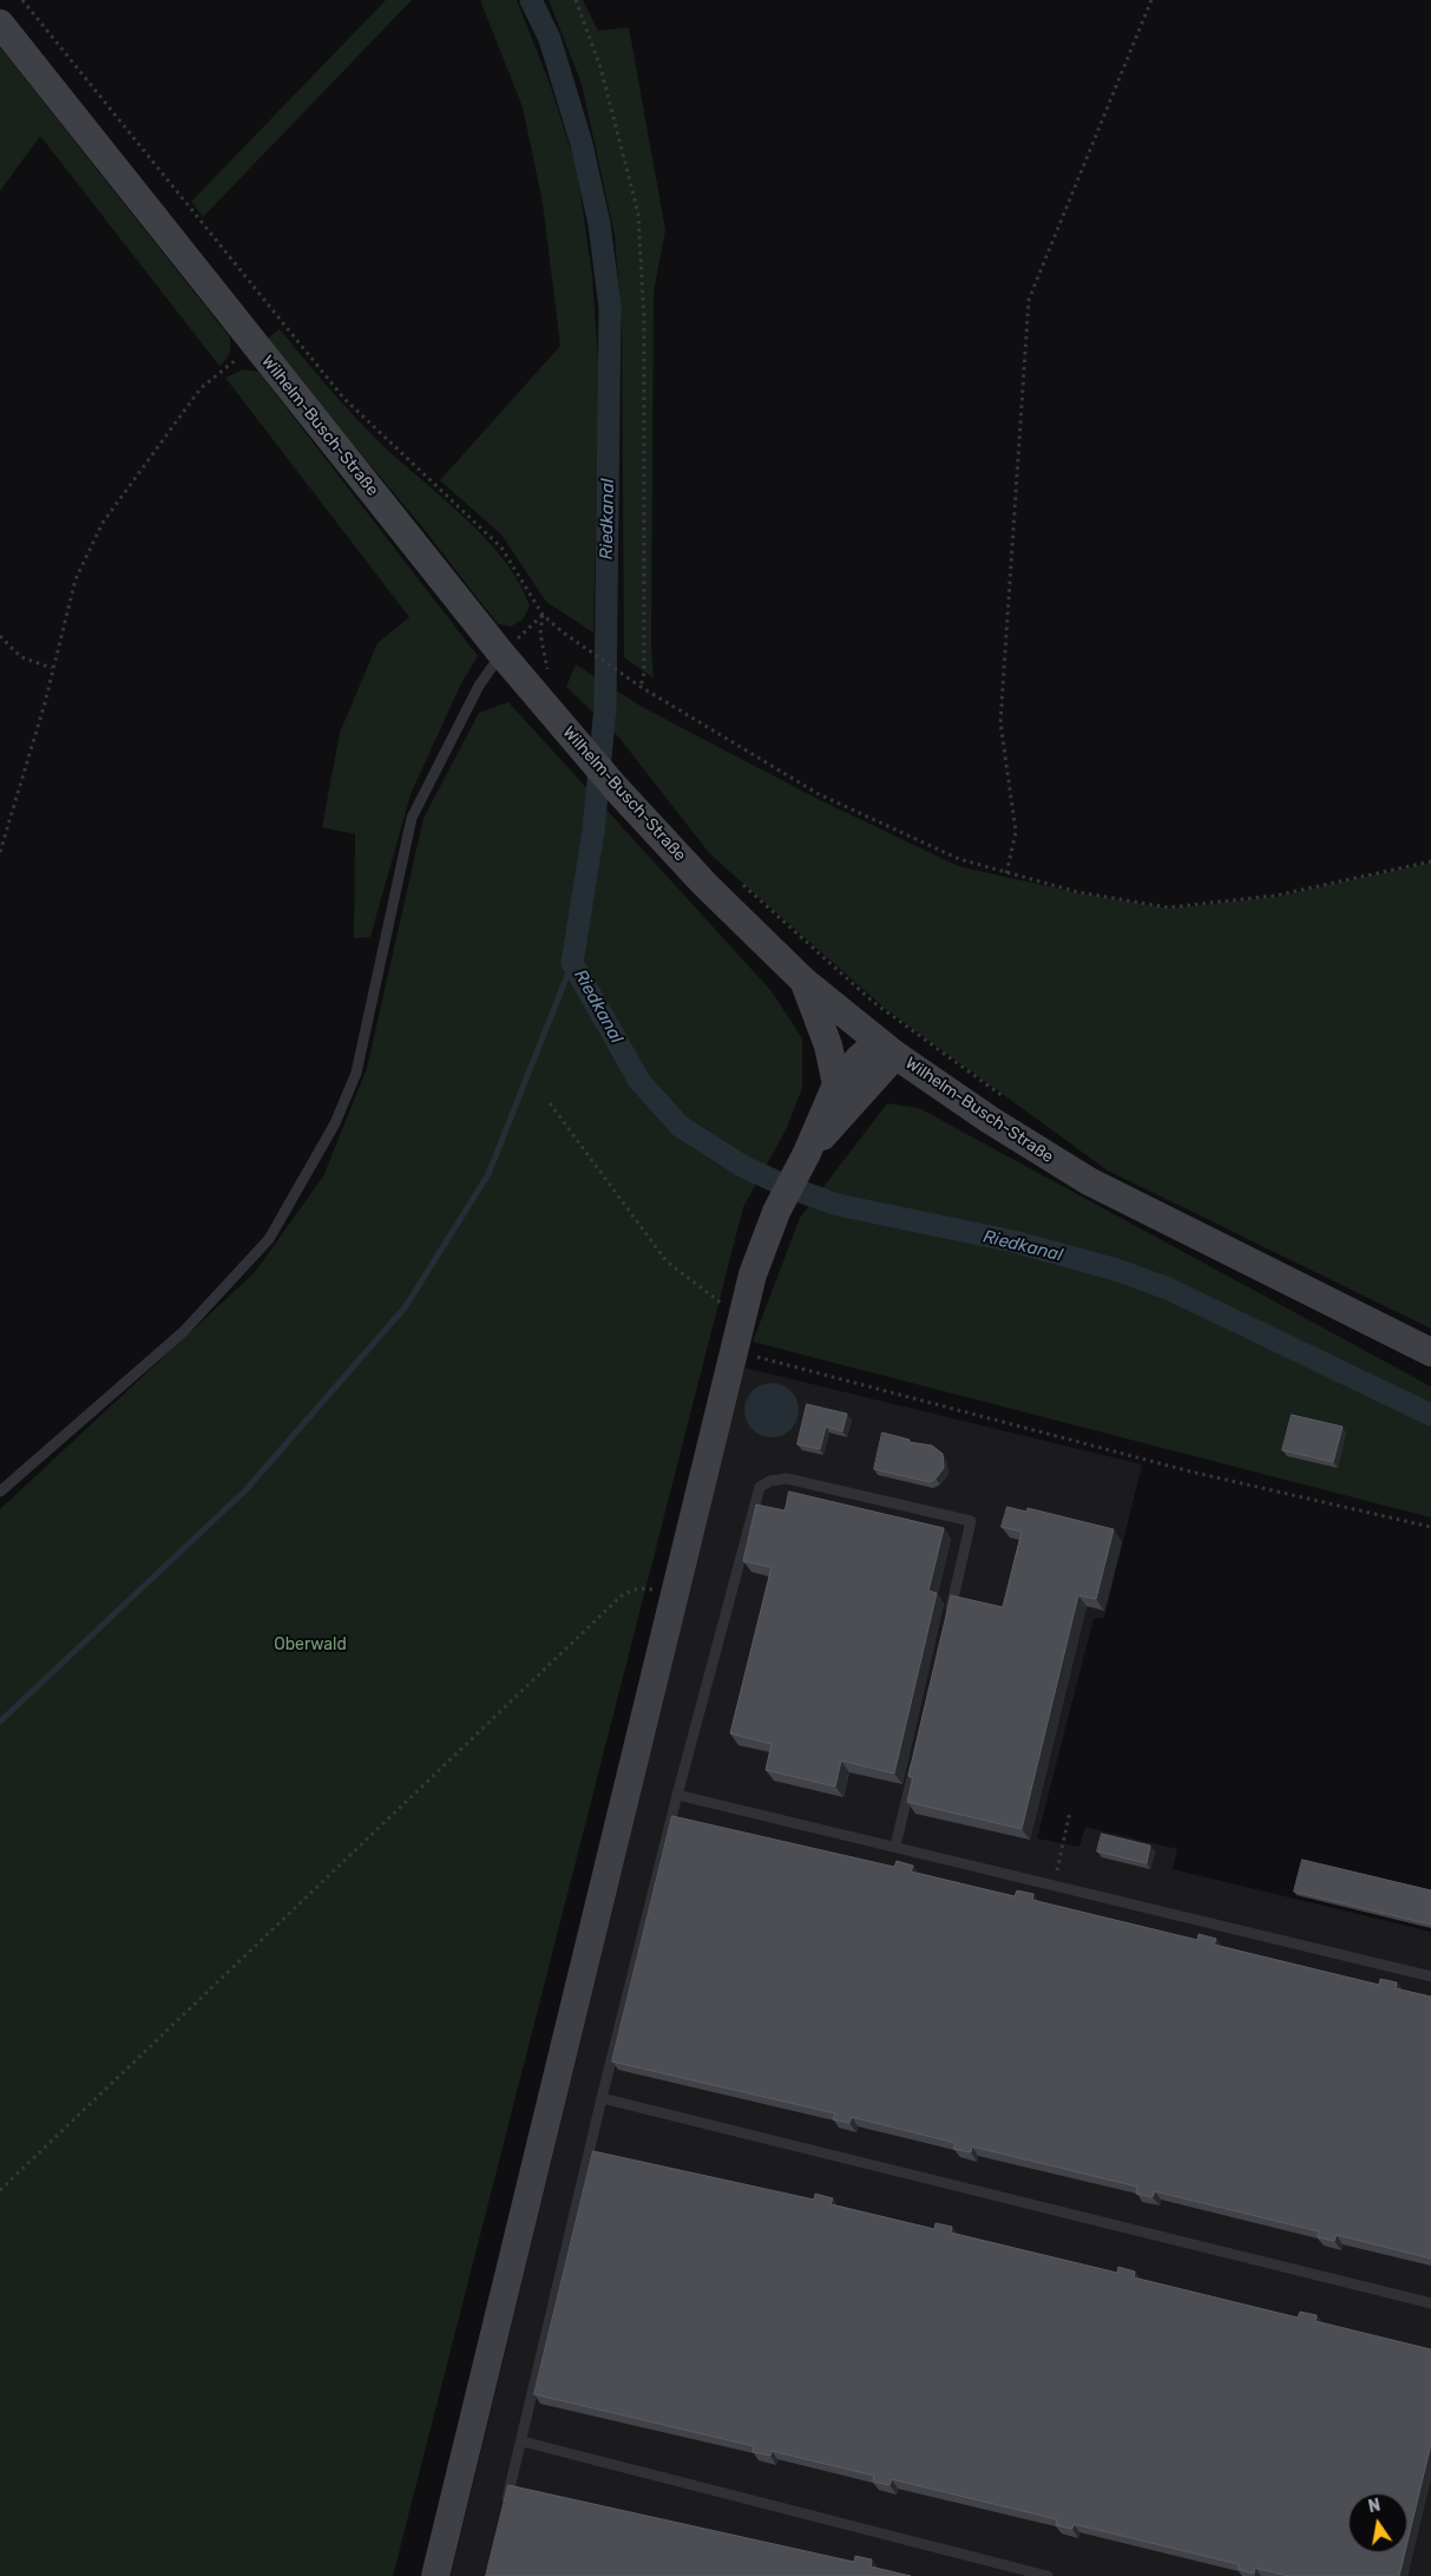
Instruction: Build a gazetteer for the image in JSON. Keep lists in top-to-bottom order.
{
  "streets": {
    "main road": ["Wilhelm-Busch-Straße"]
  },
  "water": ["Riedkanal"],
  "parks": ["Oberwald"],
  "north": "top"
}
